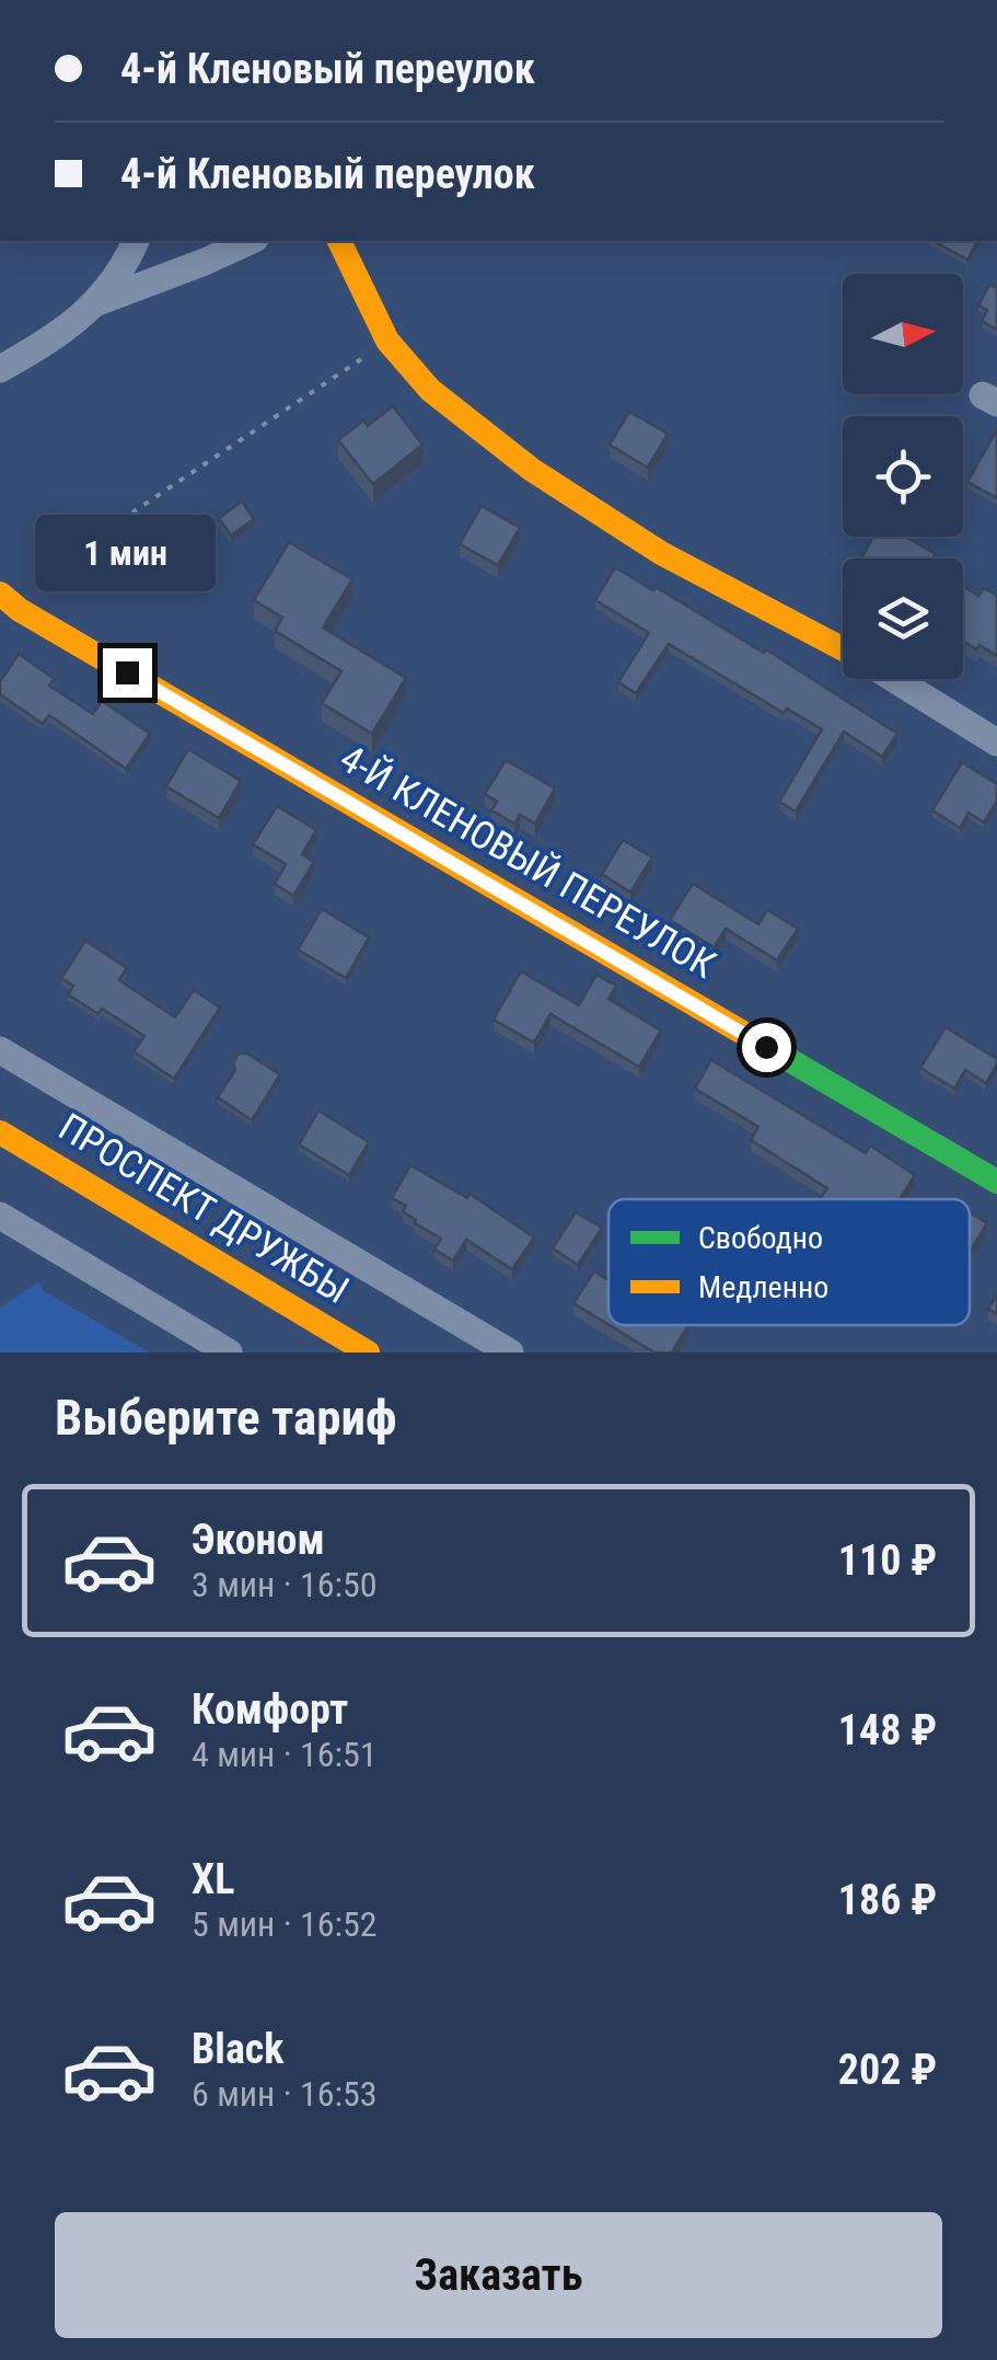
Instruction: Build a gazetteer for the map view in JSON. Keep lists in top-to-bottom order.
{
  "streets": {
    "street": ["4-Й КЛЕНОВЫЙ ПЕРЕУЛОК", "ПРОСПЕКТ ДРУЖБЫ"]
  },
  "legend": ["Свободно", "Медленно"],
  "north": "right",
  "page": {
    "banner": ["4-й Кленовый переулок", "4-й Кленовый переулок"],
    "bubble": "1 мин",
    "heading": "Выберите тариф",
    "list": [
      {
        "name": "Эконом",
        "note": "3 мин · 16:50",
        "value": "110 ₽"
      },
      {
        "name": "Комфорт",
        "note": "4 мин · 16:51",
        "value": "148 ₽"
      },
      {
        "name": "XL",
        "note": "5 мин · 16:52",
        "value": "186 ₽"
      },
      {
        "name": "Black",
        "note": "6 мин · 16:53",
        "value": "202 ₽"
      }
    ],
    "buttons": "Заказать"
  }
}
